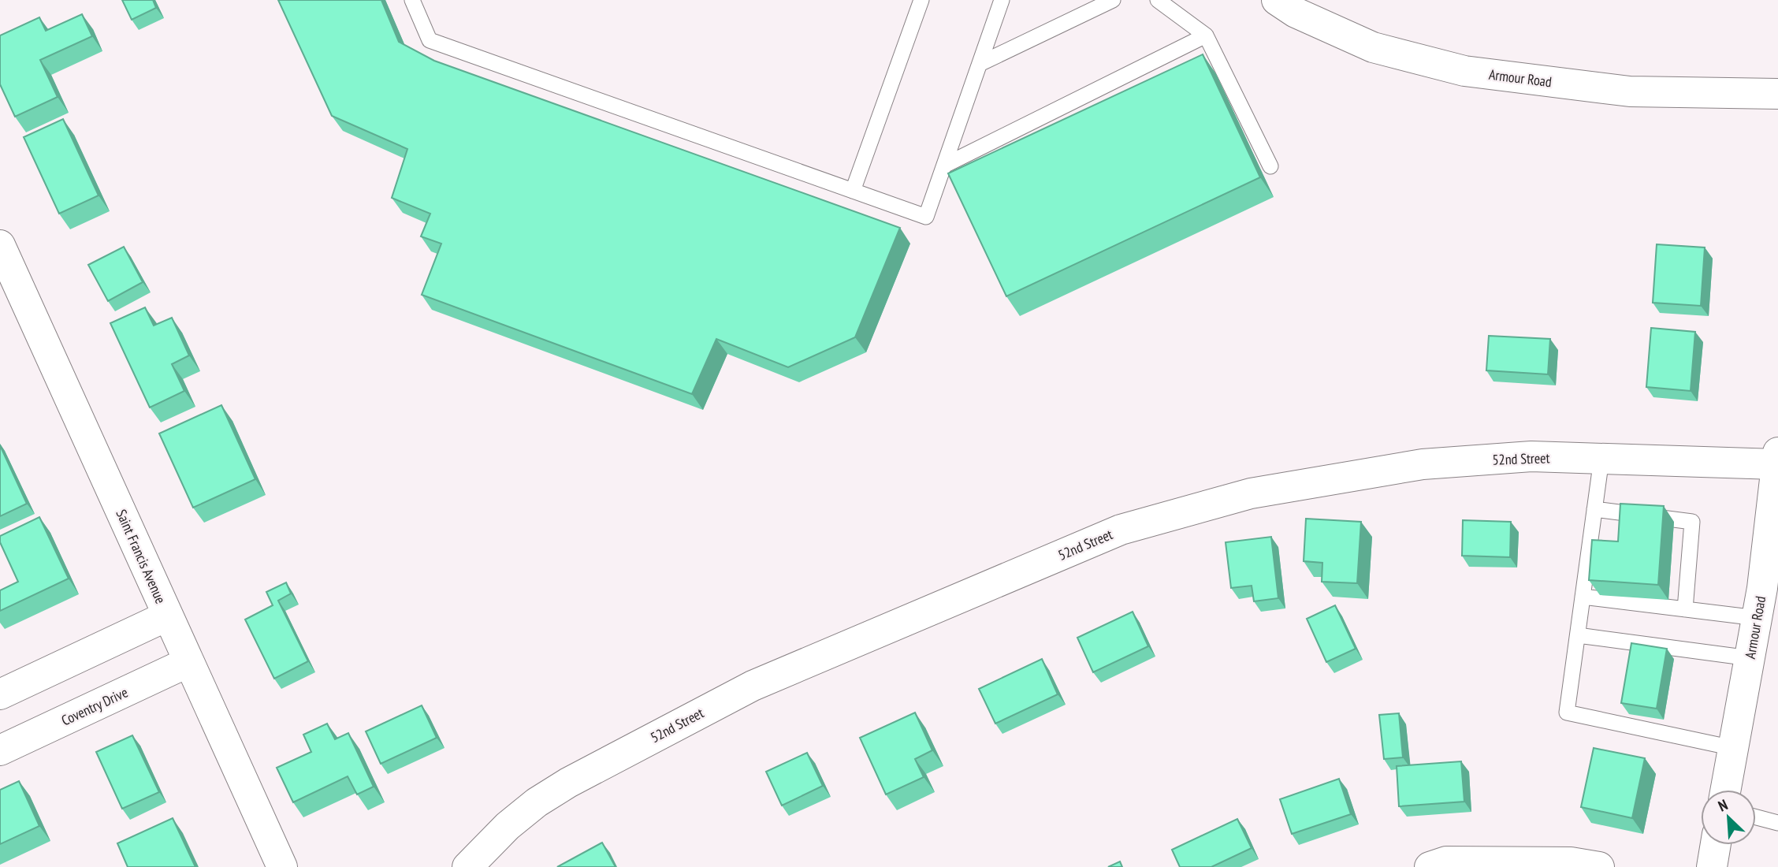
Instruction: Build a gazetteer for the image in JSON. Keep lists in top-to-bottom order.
{
  "streets": {
    "street": [
      "Armour Road",
      "52nd Street",
      "Saint Francis Avenue",
      "Coventry Drive"
    ]
  },
  "crossings": [
    ["Armour Road", "52nd Street"],
    ["Saint Francis Avenue", "Coventry Drive"]
  ],
  "north": "top left"
}
